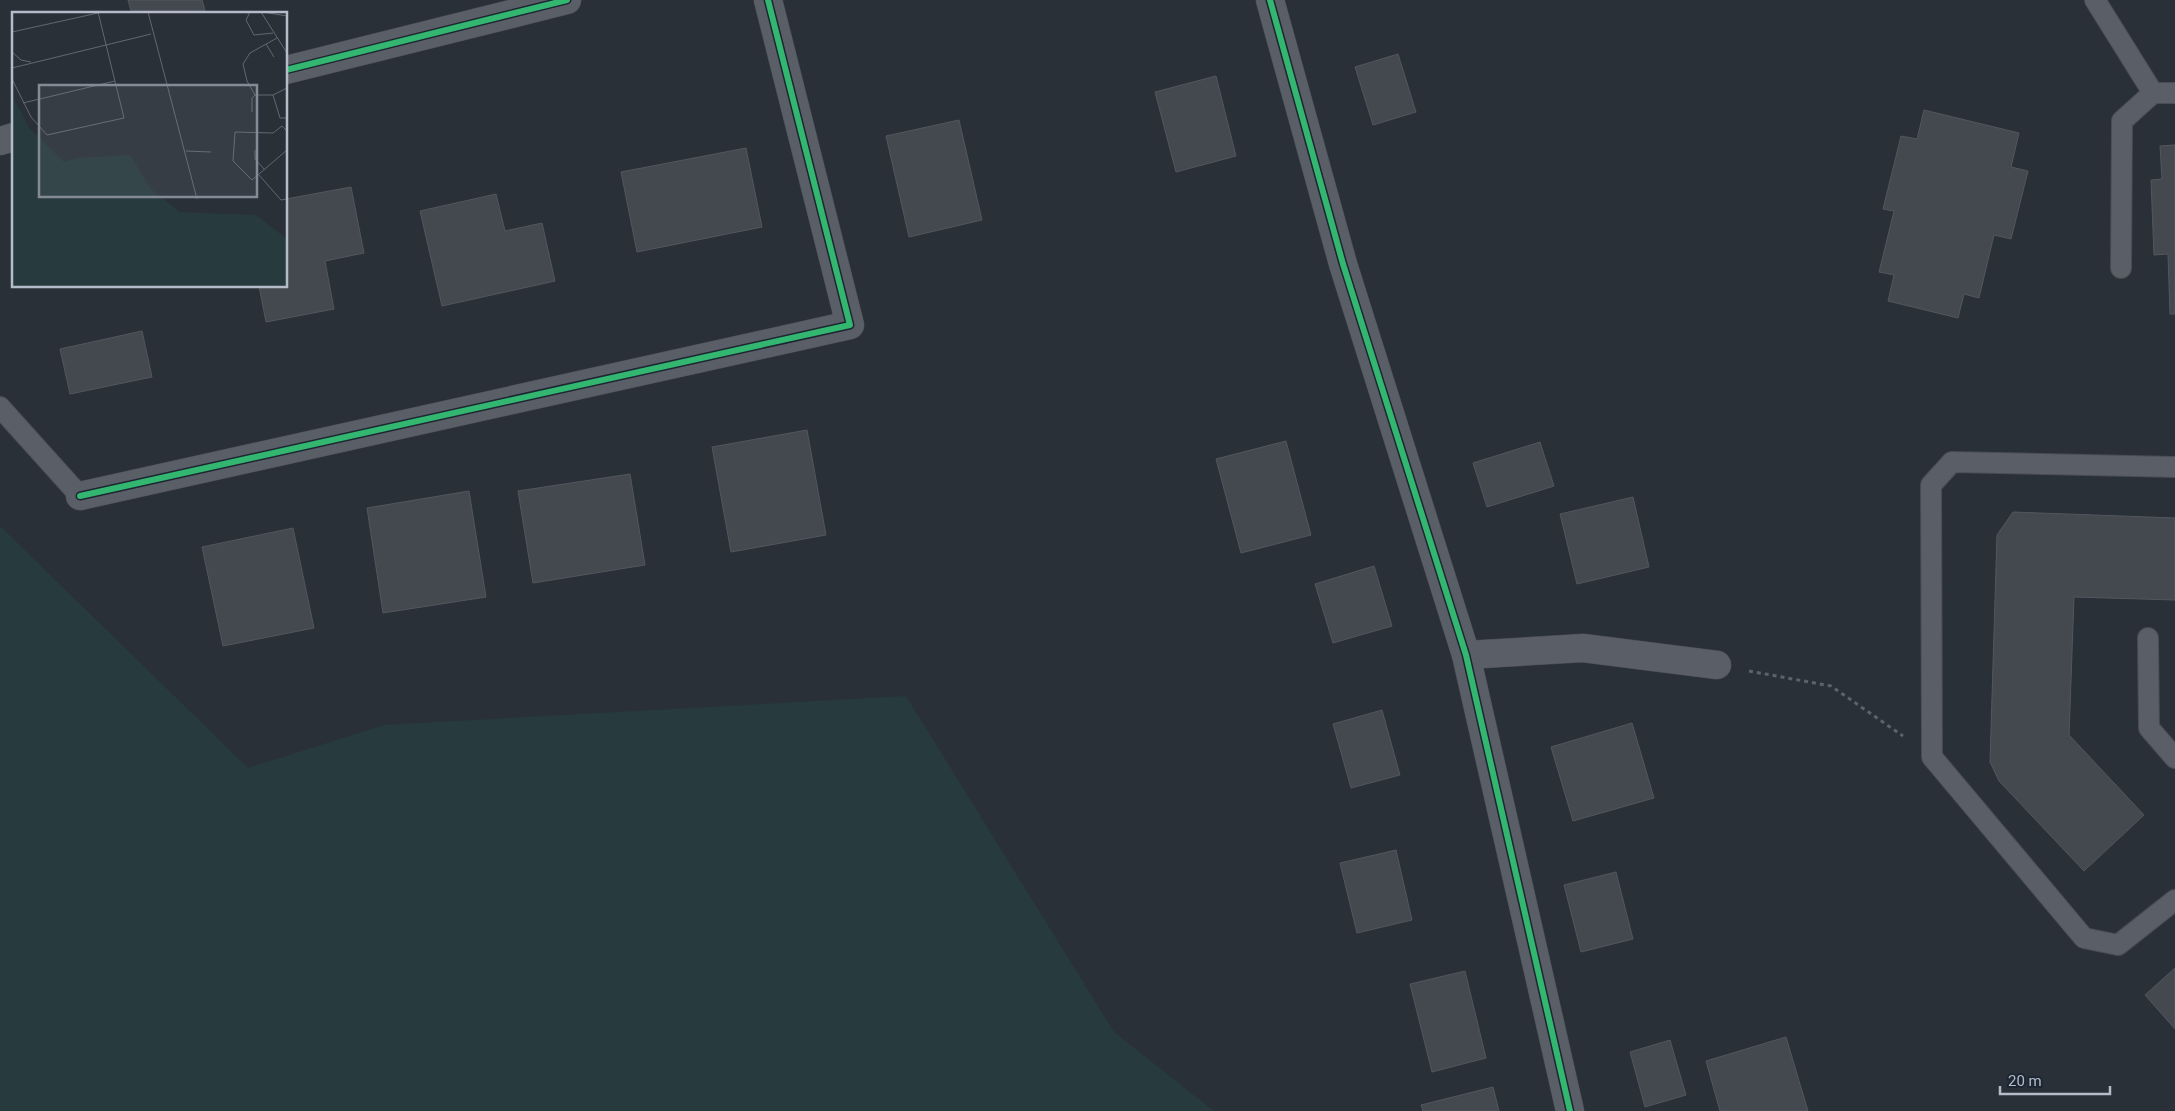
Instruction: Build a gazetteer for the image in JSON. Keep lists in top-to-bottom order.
{
  "scale_bar": "20 m"
}
